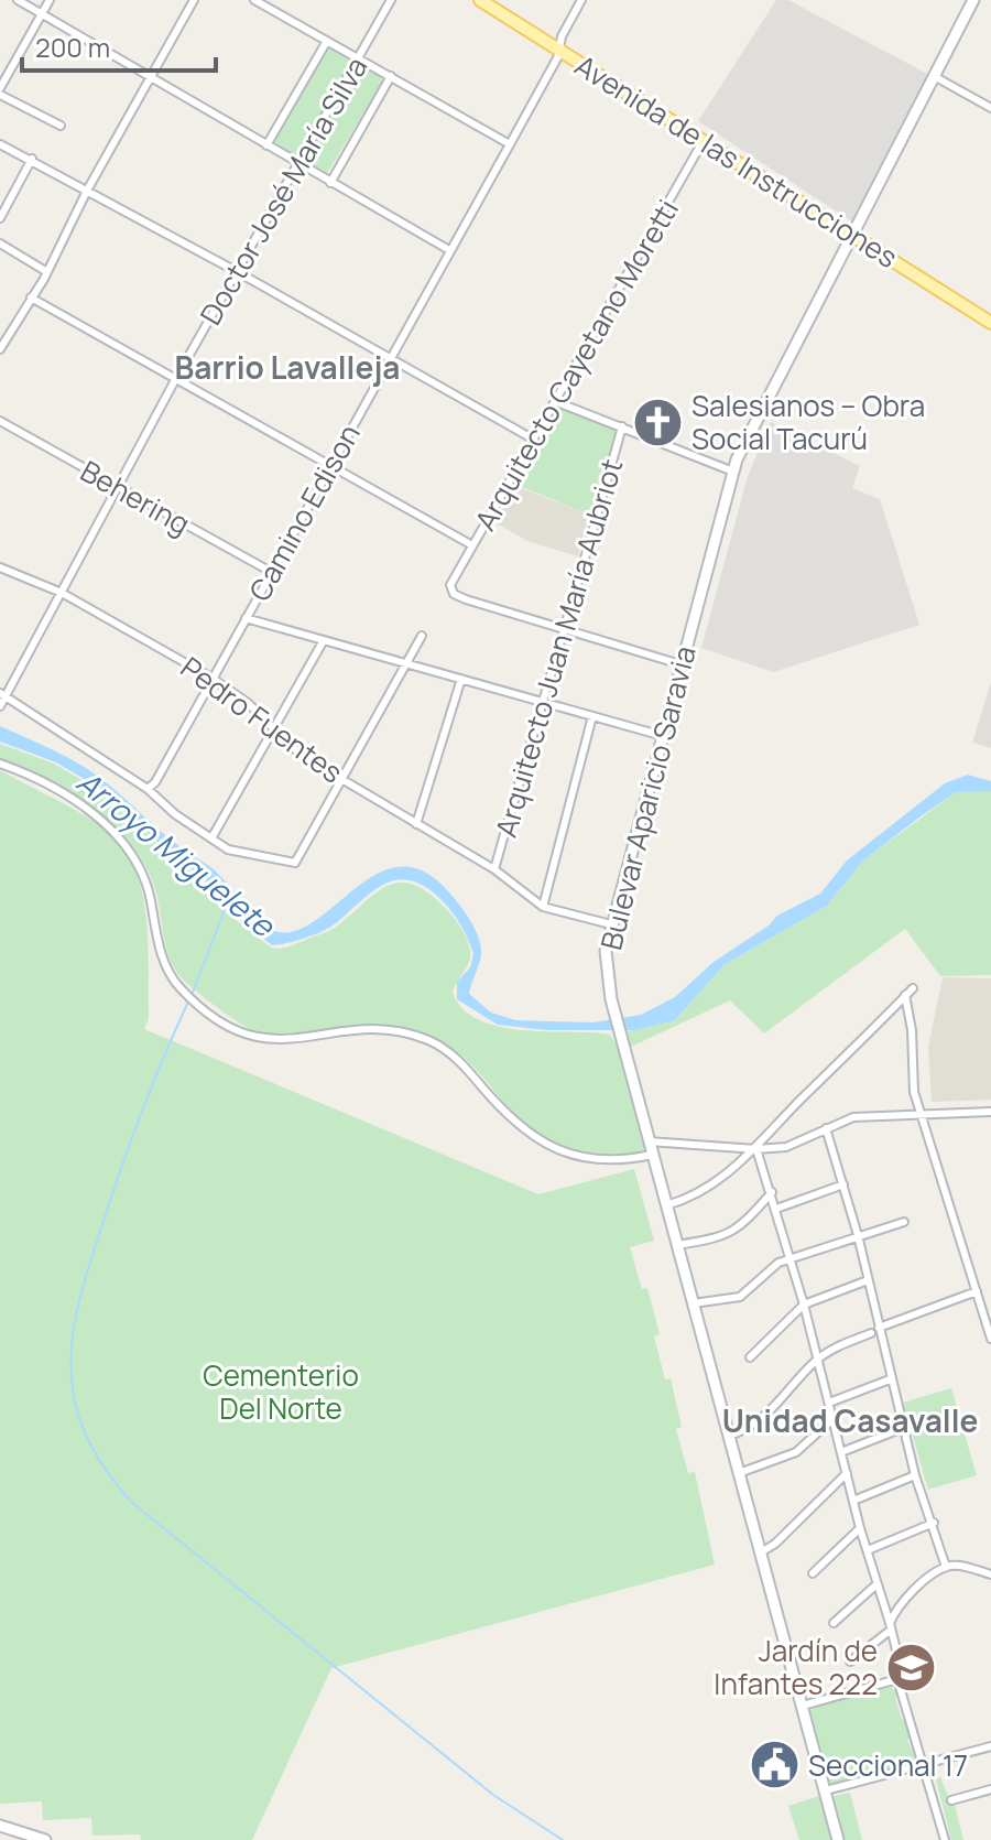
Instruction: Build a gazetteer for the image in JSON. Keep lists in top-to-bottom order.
{
  "streets": {
    "main road": ["Avenida de las Instrucciones"],
    "street": [
      "Doctor José María Silva",
      "Arquitecto Cayetano Moretti",
      "Behering",
      "Camino Edison",
      "Arquitecto Juan María Aubriot",
      "Pedro Fuentes",
      "Bulevar Aparicio Saravia"
    ]
  },
  "crossings": [
    ["Avenida de las Instrucciones", "Arquitecto Cayetano Moretti"],
    ["Avenida de las Instrucciones", "Camino Edison"],
    ["Avenida de las Instrucciones", "Bulevar Aparicio Saravia"],
    ["Doctor José María Silva", "Behering"],
    ["Doctor José María Silva", "Pedro Fuentes"],
    ["Arquitecto Cayetano Moretti", "Arquitecto Juan María Aubriot"],
    ["Behering", "Camino Edison"],
    ["Camino Edison", "Pedro Fuentes"],
    ["Arquitecto Juan María Aubriot", "Pedro Fuentes"],
    ["Pedro Fuentes", "Bulevar Aparicio Saravia"]
  ],
  "districts": ["Barrio Lavalleja", "Unidad Casavalle"],
  "water": ["Arroyo Miguelete"],
  "parks": ["Cementerio Del Norte"],
  "places": {
    "church": ["Salesianos – Obra Social Tacurú"],
    "school or university": ["Jardín de Infantes 222"],
    "public building": ["Seccional 17"]
  },
  "scale_bar": "200 m"
}
